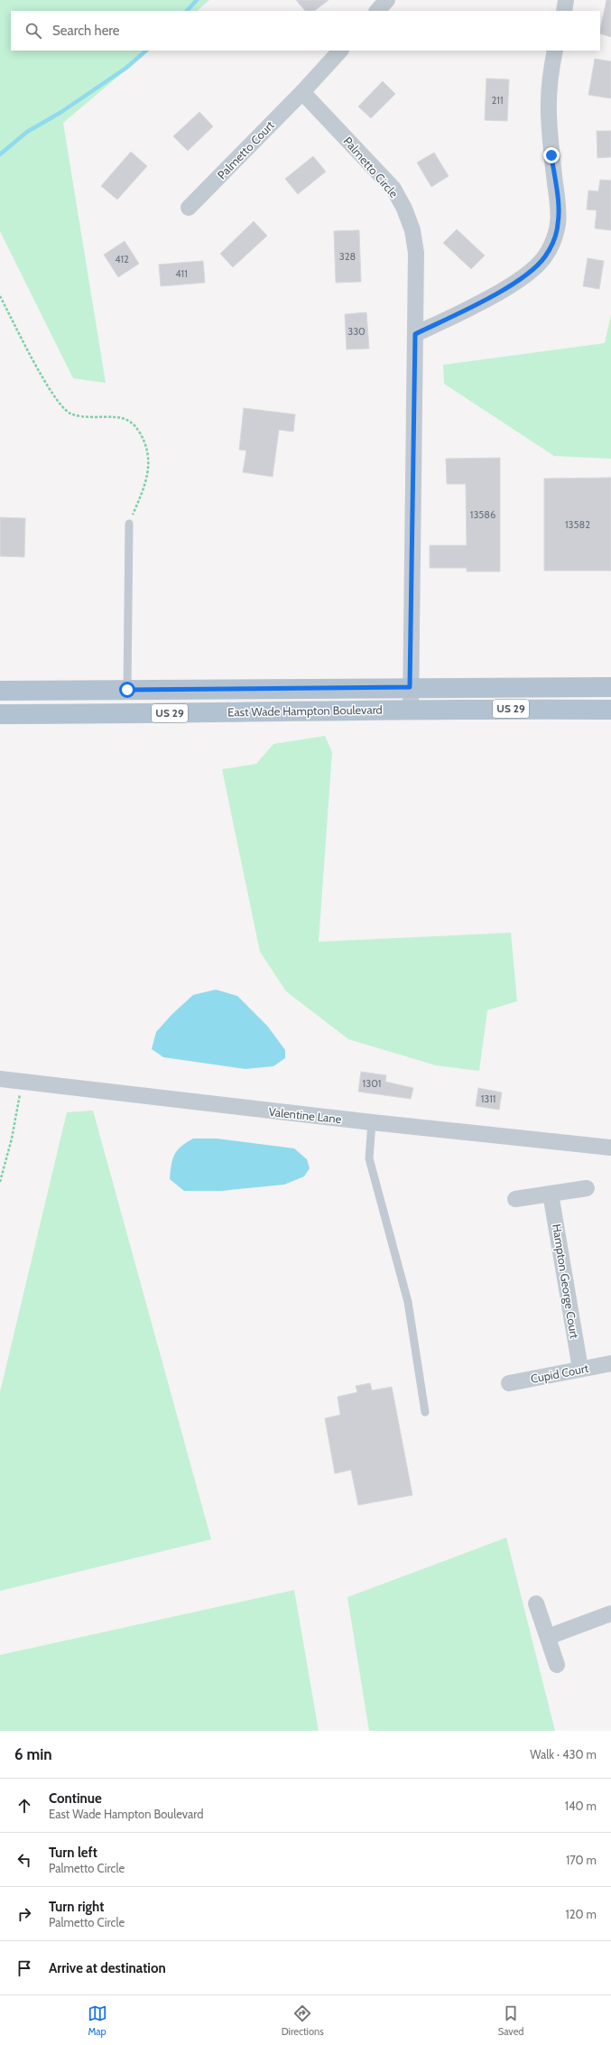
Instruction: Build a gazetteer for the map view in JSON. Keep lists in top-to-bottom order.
{
  "streets": {
    "main road": ["US 29", "East Wade Hampton Boulevard"],
    "street": [
      "Palmetto Court",
      "Palmetto Circle",
      "Valentine Lane",
      "Hampton George Court",
      "Cupid Court"
    ]
  },
  "crossings": [
    ["Palmetto Court", "Palmetto Circle"],
    ["Palmetto Circle", "East Wade Hampton Boulevard"],
    ["Hampton George Court", "Cupid Court"]
  ],
  "house_numbers": [
    "211",
    "328",
    "412",
    "411",
    "330",
    "13586",
    "13582",
    "1301",
    "1311"
  ],
  "page": {
    "search": "Search here",
    "heading": ["6 min", "Walk · 430 m"],
    "list": [
      ["Continue", "East Wade Hampton Boulevard", "140 m"],
      ["Turn left", "Palmetto Circle", "170 m"],
      ["Turn right", "Palmetto Circle", "120 m"],
      "Arrive at destination"
    ],
    "nav": ["Map", "Directions", "Saved"]
  }
}
